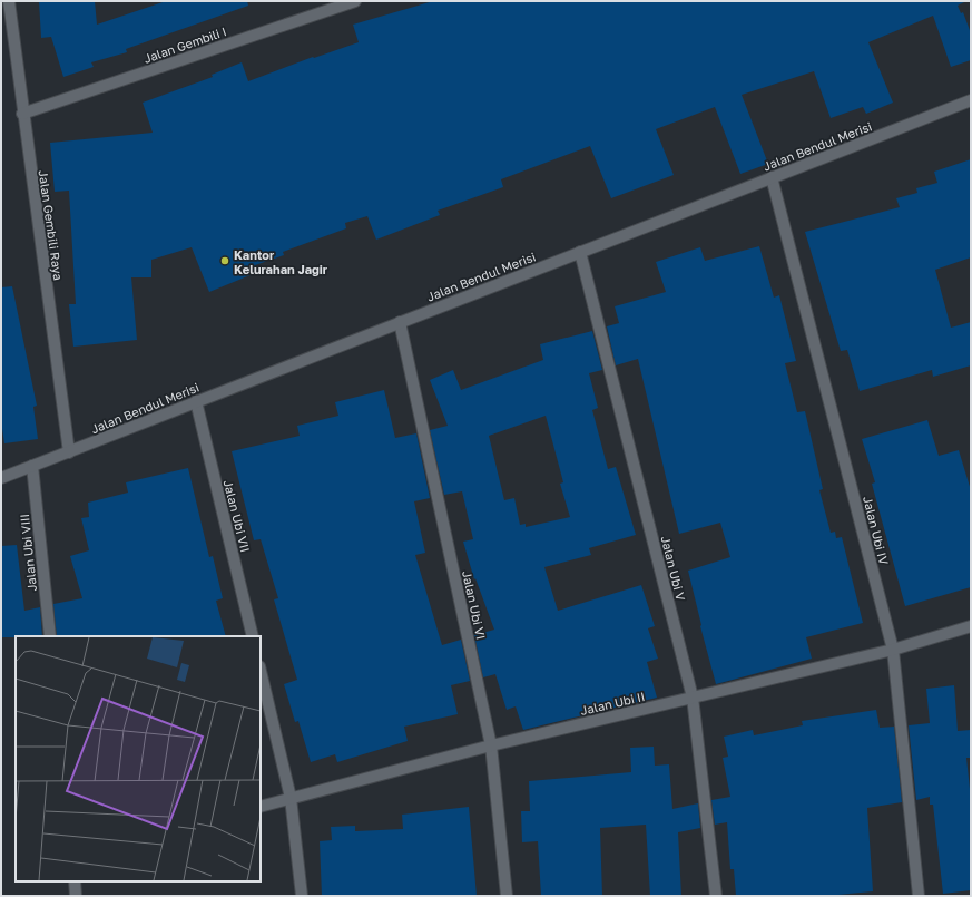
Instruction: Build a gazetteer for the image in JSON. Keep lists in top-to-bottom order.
{
  "streets": {
    "street": [
      "Jalan Gembili I",
      "Jalan Bendul Merisi",
      "Jalan Gembili Raya",
      "Jalan Ubi VII",
      "Jalan Ubi IV",
      "Jalan Ubi VIII",
      "Jalan Ubi V",
      "Jalan Ubi VI",
      "Jalan Ubi II"
    ]
  },
  "crossings": [
    ["Jalan Gembili I", "Jalan Gembili Raya"],
    ["Jalan Bendul Merisi", "Jalan Gembili Raya"],
    ["Jalan Bendul Merisi", "Jalan Ubi VII"],
    ["Jalan Bendul Merisi", "Jalan Ubi IV"],
    ["Jalan Bendul Merisi", "Jalan Ubi VIII"],
    ["Jalan Bendul Merisi", "Jalan Ubi V"],
    ["Jalan Bendul Merisi", "Jalan Ubi VI"],
    ["Jalan Ubi IV", "Jalan Ubi II"],
    ["Jalan Ubi V", "Jalan Ubi II"],
    ["Jalan Ubi VI", "Jalan Ubi II"]
  ],
  "places": ["Kantor Kelurahan Jagir"]
}
